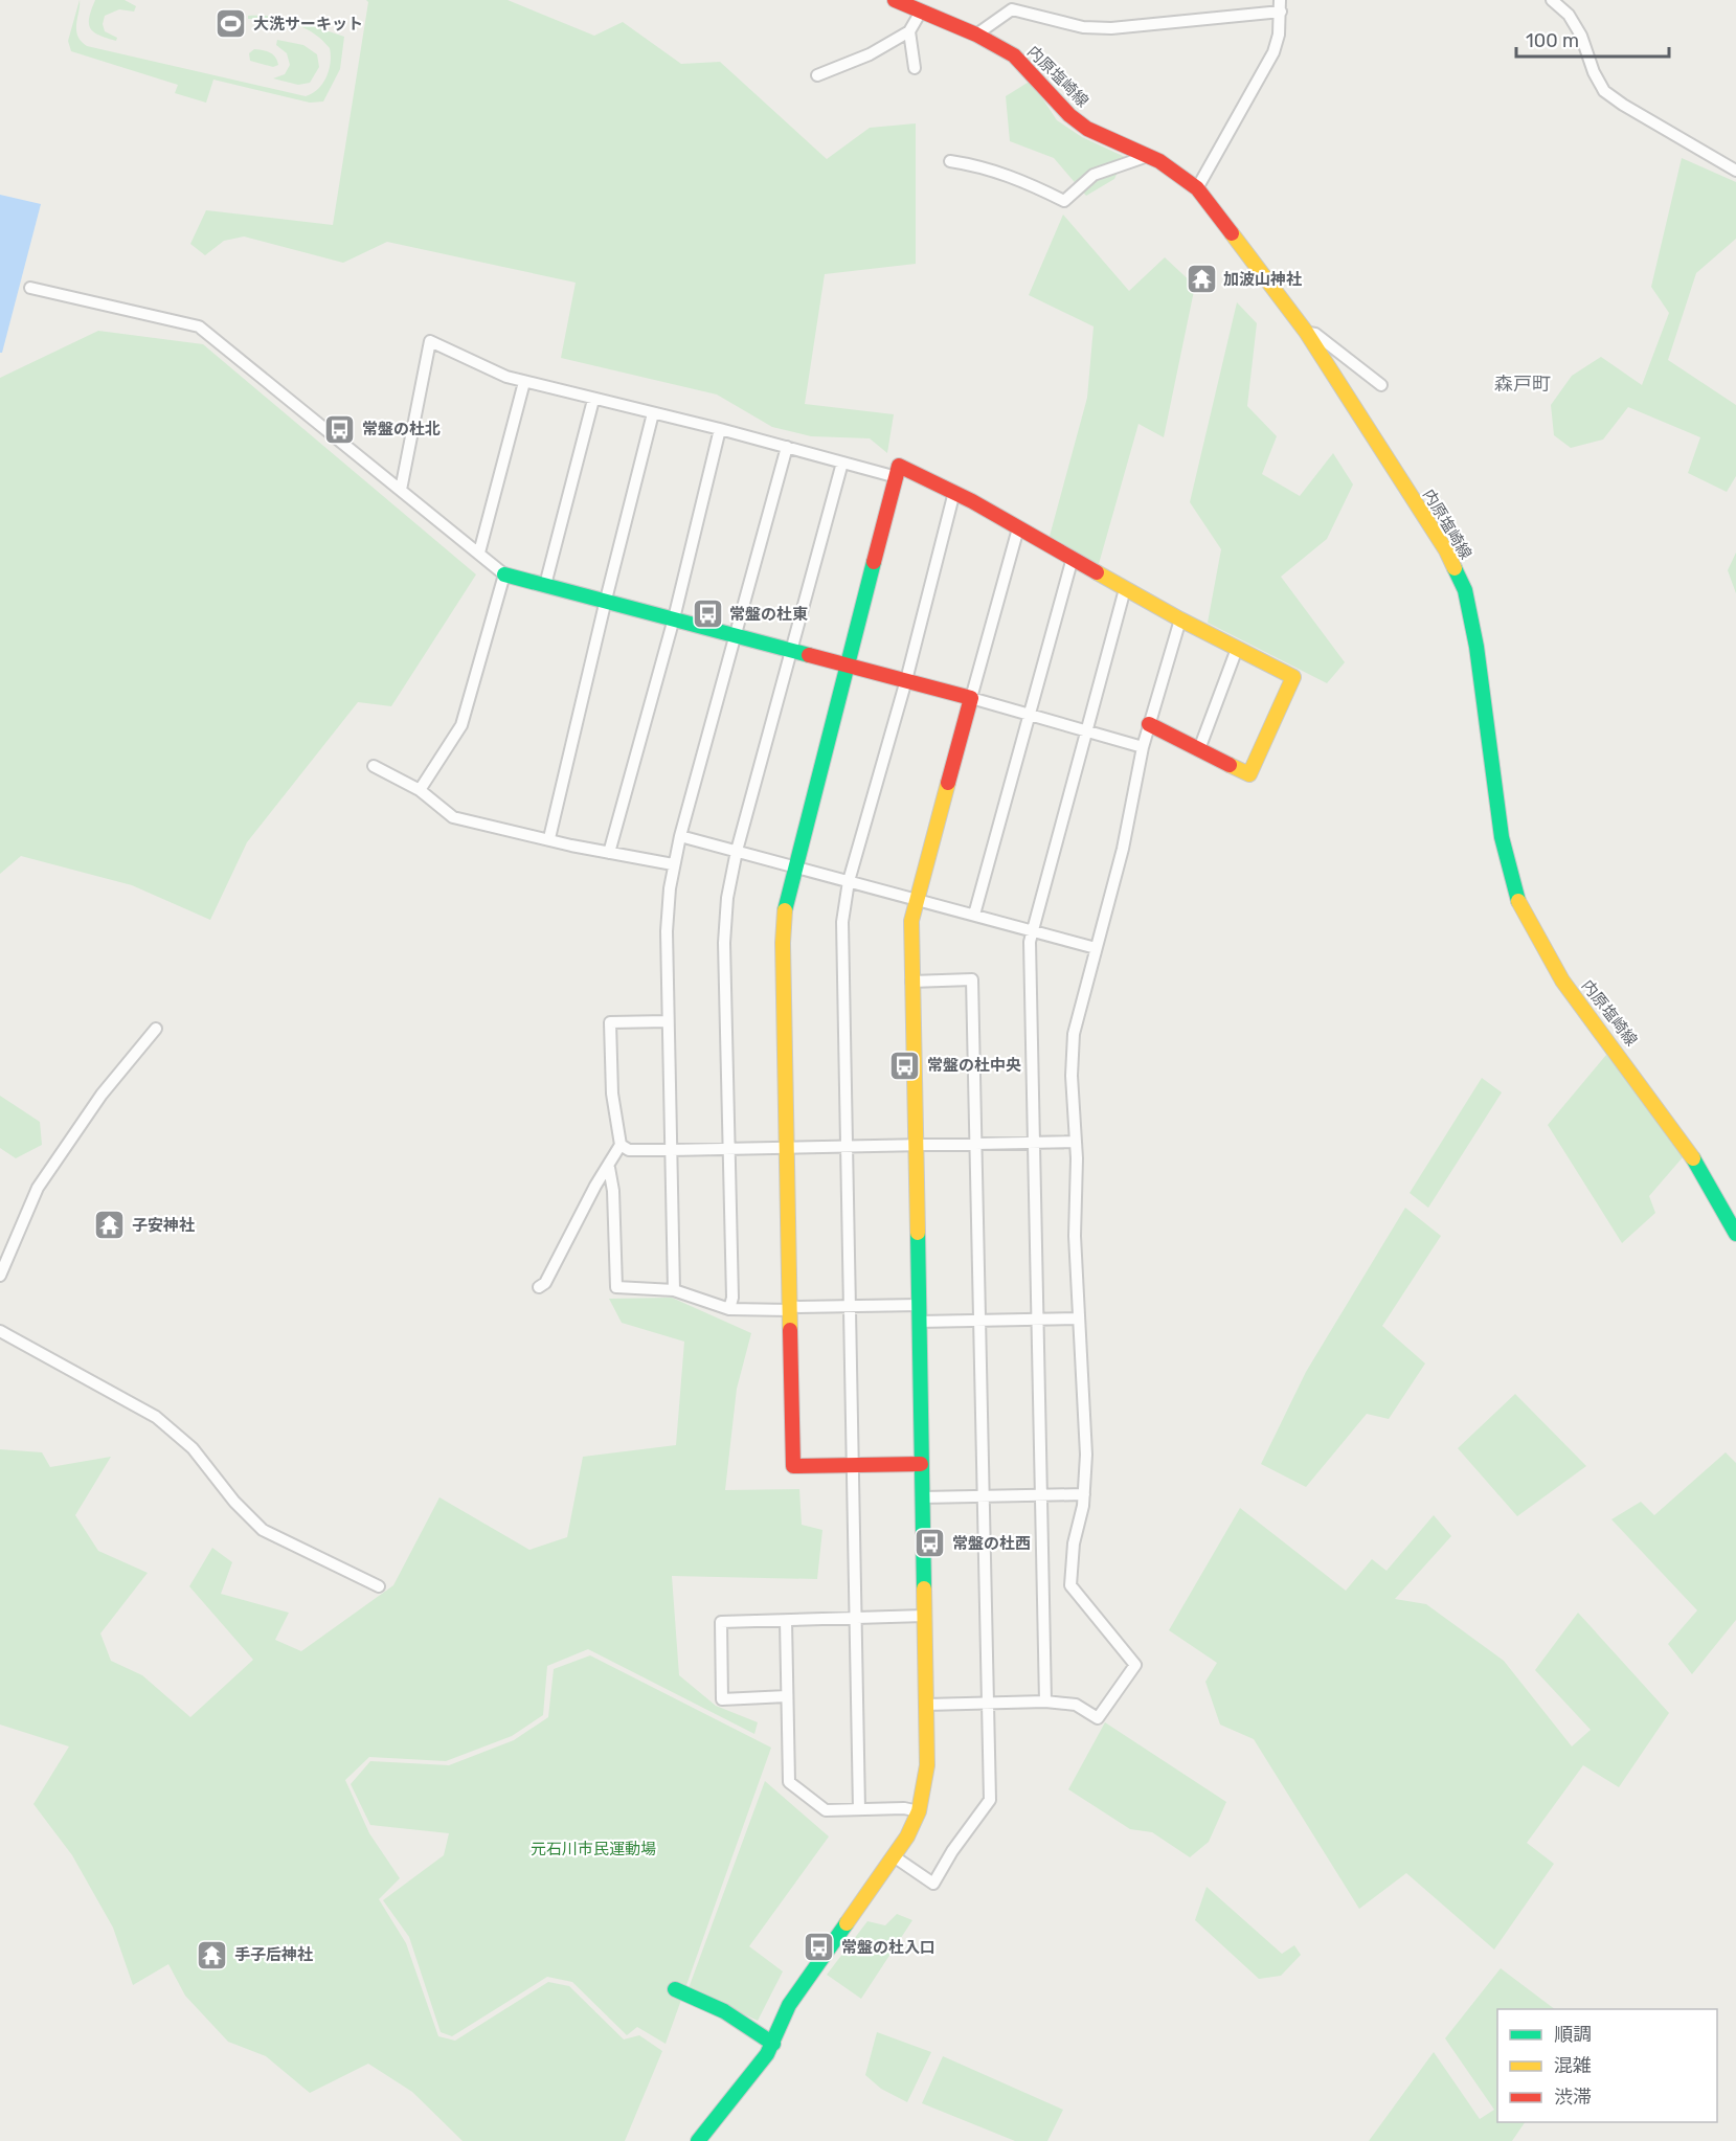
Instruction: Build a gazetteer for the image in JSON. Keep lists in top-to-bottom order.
{
  "streets": {
    "street": ["内原塩崎線"]
  },
  "districts": ["森戸町"],
  "parks": ["元石川市民運動場"],
  "places": {
    "sports": ["大洗サーキット"],
    "temple": ["加波山神社", "子安神社", "手子后神社"],
    "bus stop": [
      "常盤の杜北",
      "常盤の杜東",
      "常盤の杜中央",
      "常盤の杜西",
      "常盤の杜入口"
    ]
  },
  "legend": ["順調", "混雑", "渋滞"],
  "scale_bar": "100 m"
}
